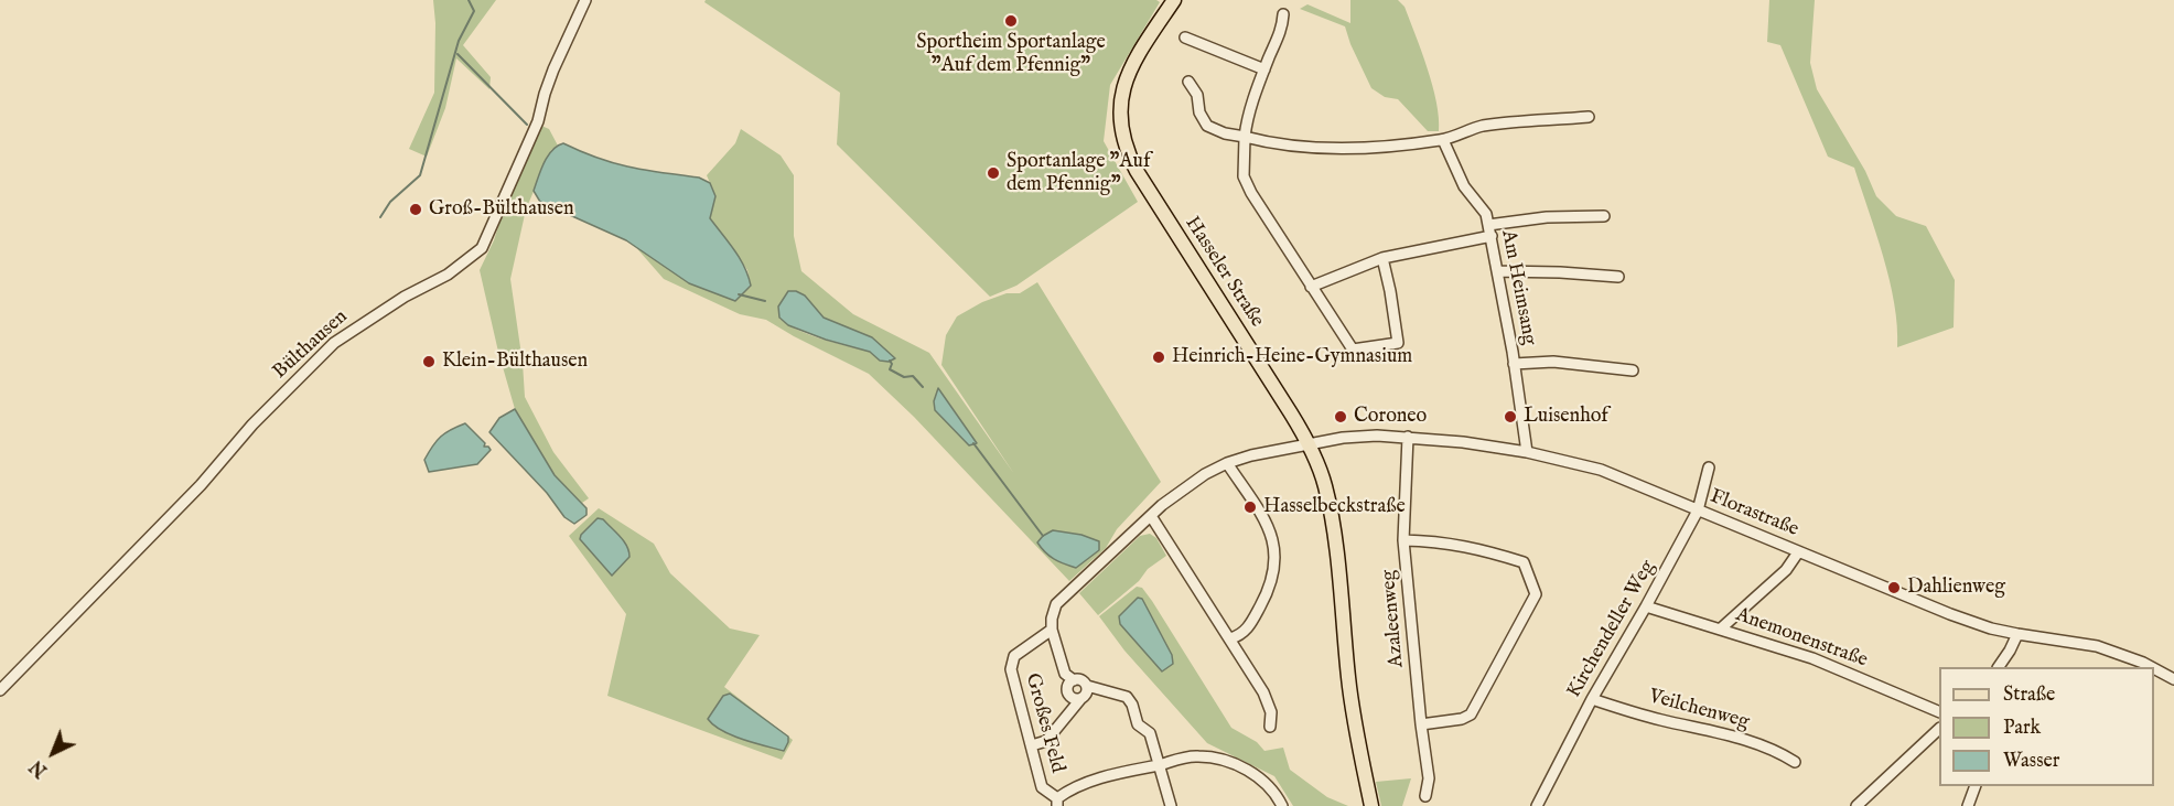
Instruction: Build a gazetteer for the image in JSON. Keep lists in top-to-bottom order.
{
  "streets": {
    "main road": ["Hasseler Straße"],
    "street": [
      "Am Heimsang",
      "Bülthausen",
      "Florastraße",
      "Azaleenweg",
      "Kirchendeller Weg",
      "Anemonenstraße",
      "Veilchenweg",
      "Großes Feld"
    ]
  },
  "crossings": [
    ["Hasseler Straße", "Florastraße"],
    ["Am Heimsang", "Florastraße"],
    ["Florastraße", "Azaleenweg"],
    ["Florastraße", "Kirchendeller Weg"],
    ["Kirchendeller Weg", "Anemonenstraße"],
    ["Kirchendeller Weg", "Veilchenweg"]
  ],
  "places": [
    "Sportheim Sportanlage \"Auf dem Pfennig\"",
    "Sportanlage \"Auf dem Pfennig\"",
    "Groß-Bülthausen",
    "Heinrich-Heine-Gymnasium",
    "Klein-Bülthausen",
    "Coroneo",
    "Luisenhof",
    "Hasselbeckstraße",
    "Dahlienweg"
  ],
  "legend": ["Straße", "Park", "Wasser"],
  "north": "bottom left"
}
